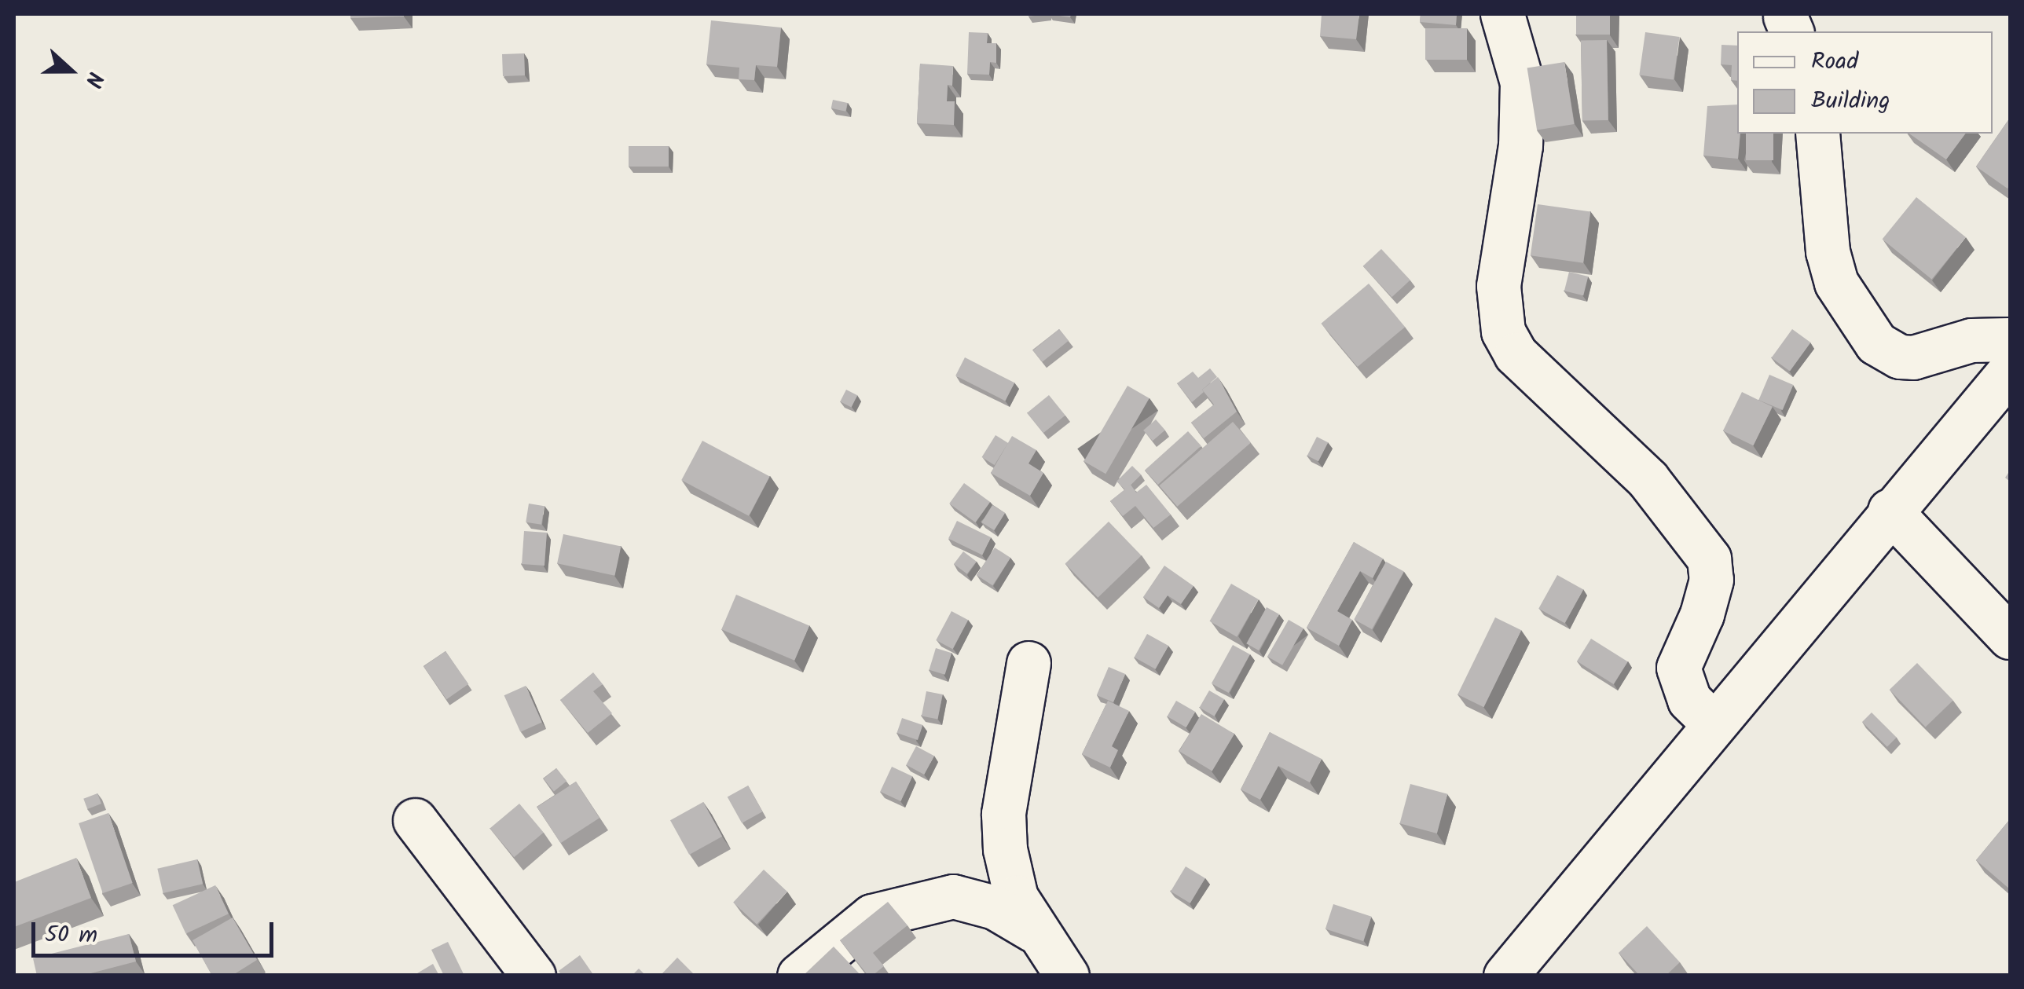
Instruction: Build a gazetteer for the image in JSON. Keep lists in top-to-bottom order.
{
  "legend": ["Road", "Building"],
  "scale_bar": "50 m",
  "north": "right"
}
